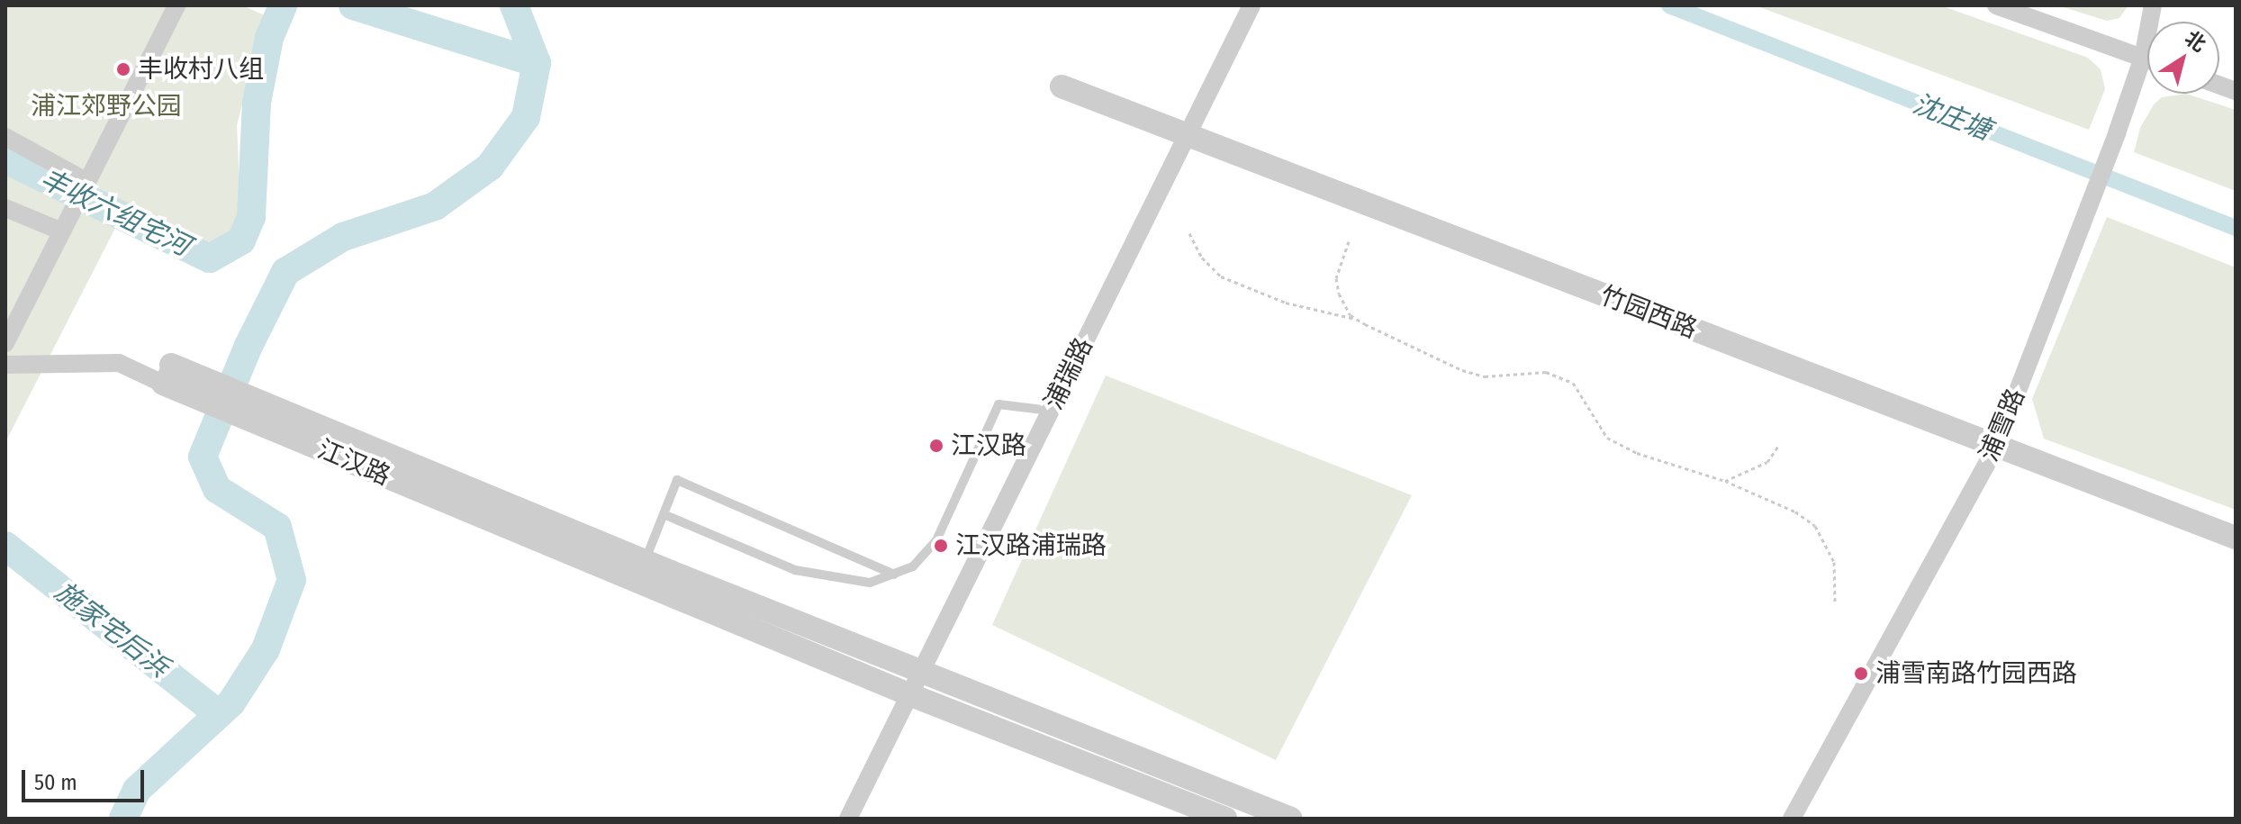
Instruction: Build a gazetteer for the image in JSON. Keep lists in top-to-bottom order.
{
  "streets": {
    "street": [
      "竹园西路",
      "浦瑞路",
      "浦雪路",
      "江汉路"
    ]
  },
  "crossings": [
    ["竹园西路", "浦瑞路"],
    ["竹园西路", "浦雪路"],
    ["浦瑞路", "江汉路"]
  ],
  "water": ["沈庄塘", "丰收六组宅河", "施家宅后浜"],
  "parks": ["浦江郊野公园"],
  "places": [
    "丰收村八组",
    "江汉路",
    "江汉路浦瑞路",
    "浦雪南路竹园西路"
  ],
  "scale_bar": "50 m",
  "north": "top right"
}
